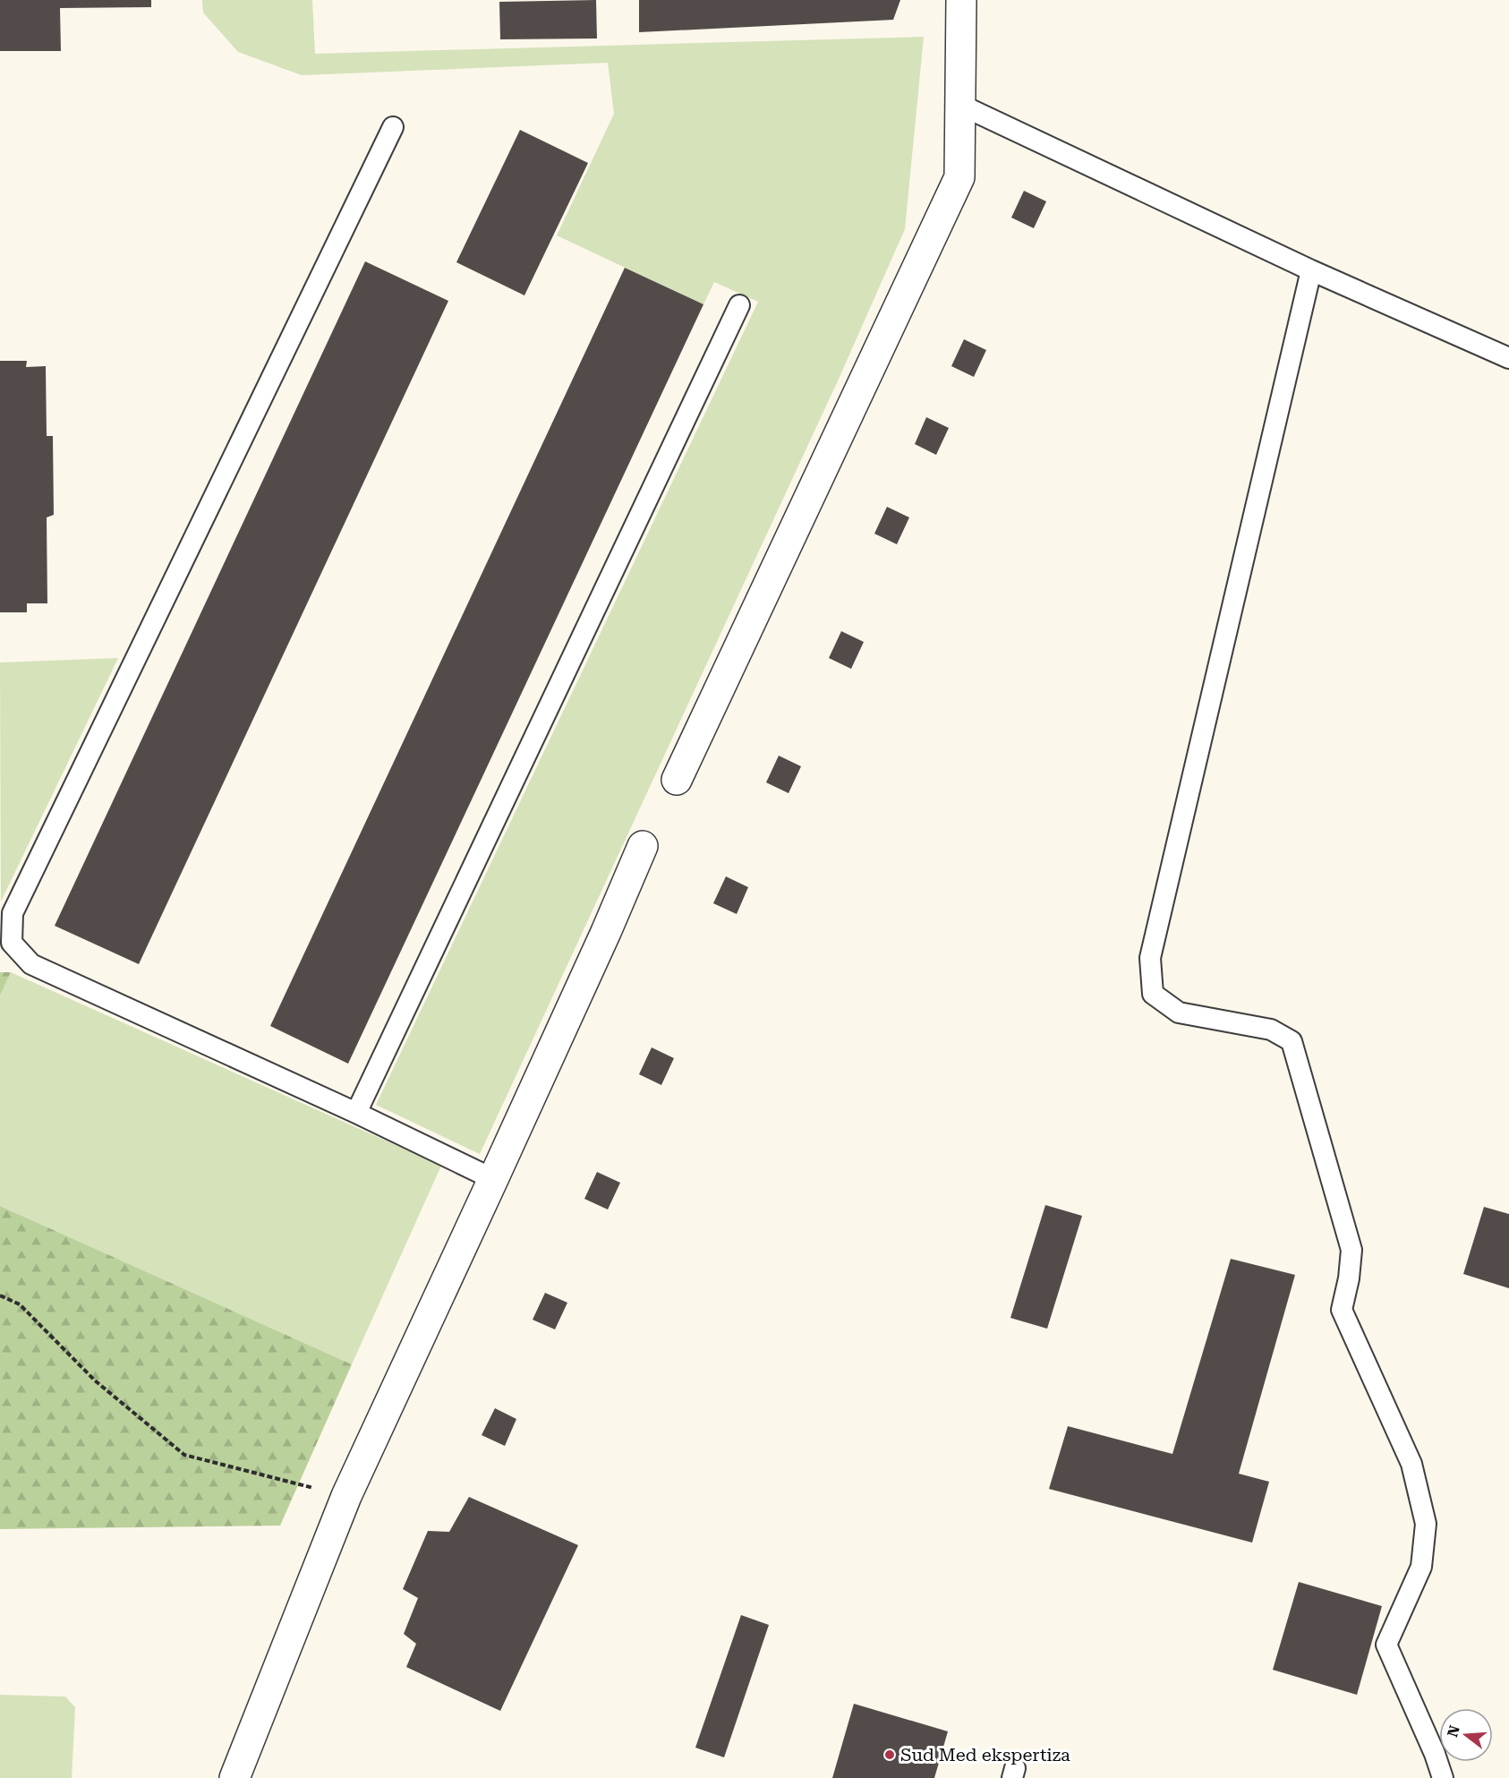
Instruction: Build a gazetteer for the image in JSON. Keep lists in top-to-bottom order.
{
  "places": ["Sud Med ekspertiza"],
  "north": "left"
}
